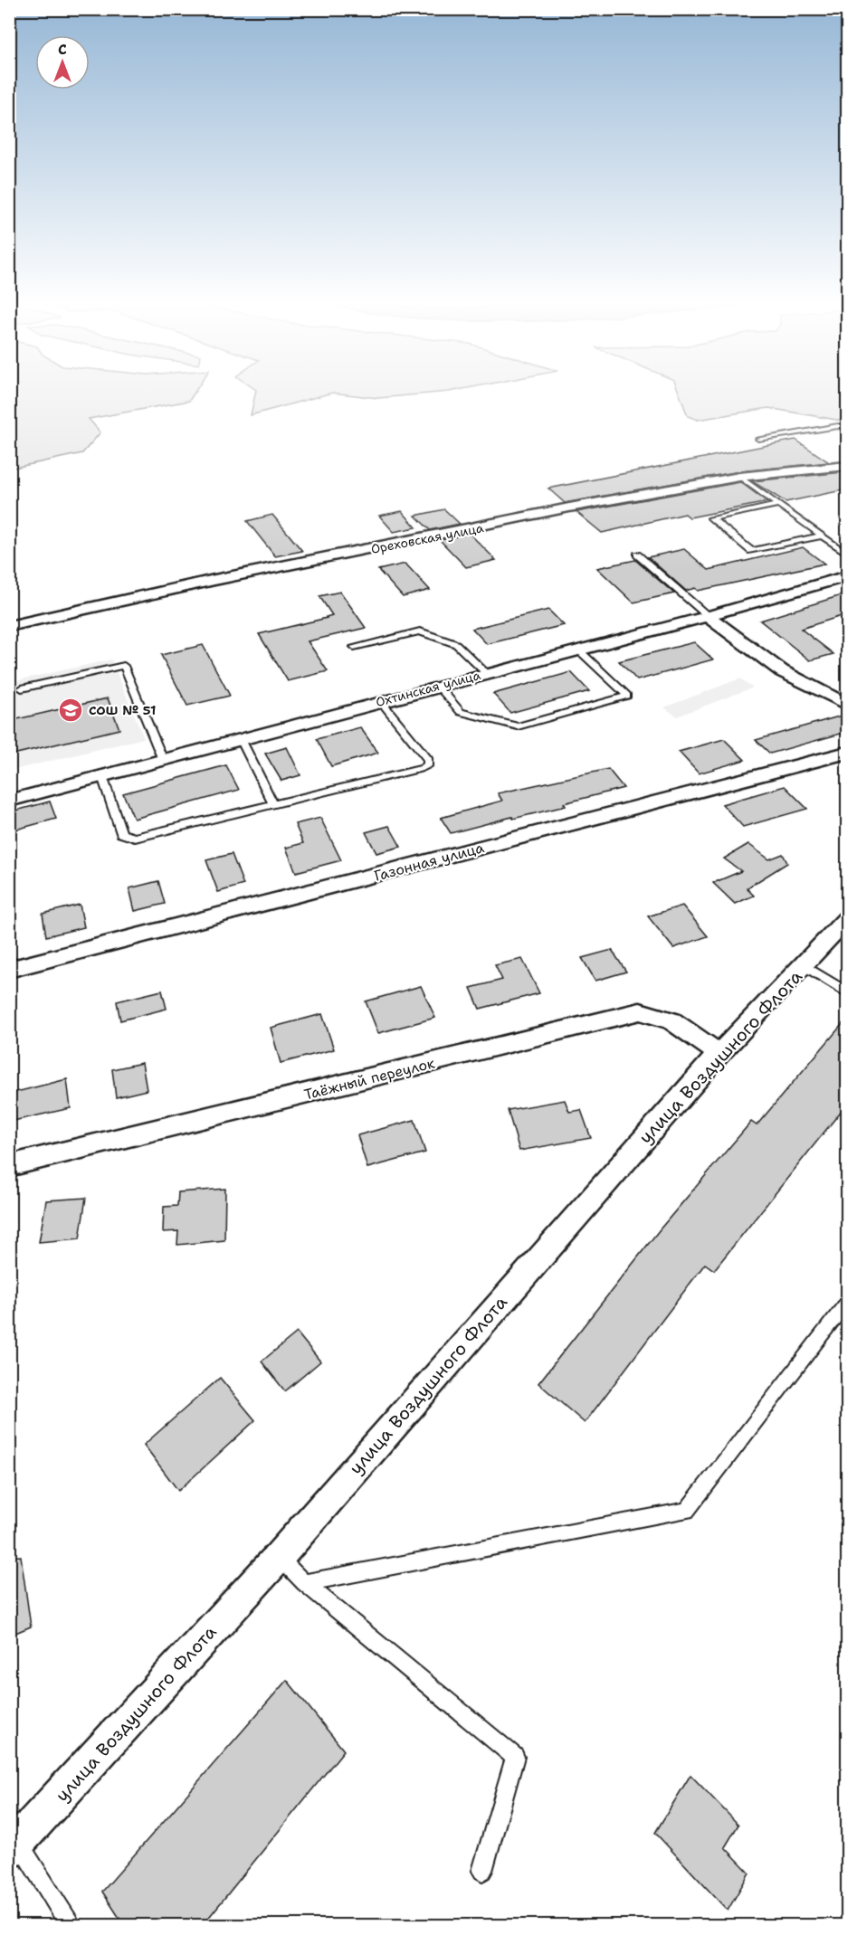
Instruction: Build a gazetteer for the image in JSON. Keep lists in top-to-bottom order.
{
  "streets": {
    "street": [
      "Ореховская улица",
      "Охтинская улица",
      "Газонная улица",
      "улица Воздушного Флота",
      "Таёжный переулок"
    ]
  },
  "crossings": [
    ["улица Воздушного Флота", "Таёжный переулок"]
  ],
  "places": {
    "school or university": ["СОШ № 51"]
  },
  "north": "top"
}
